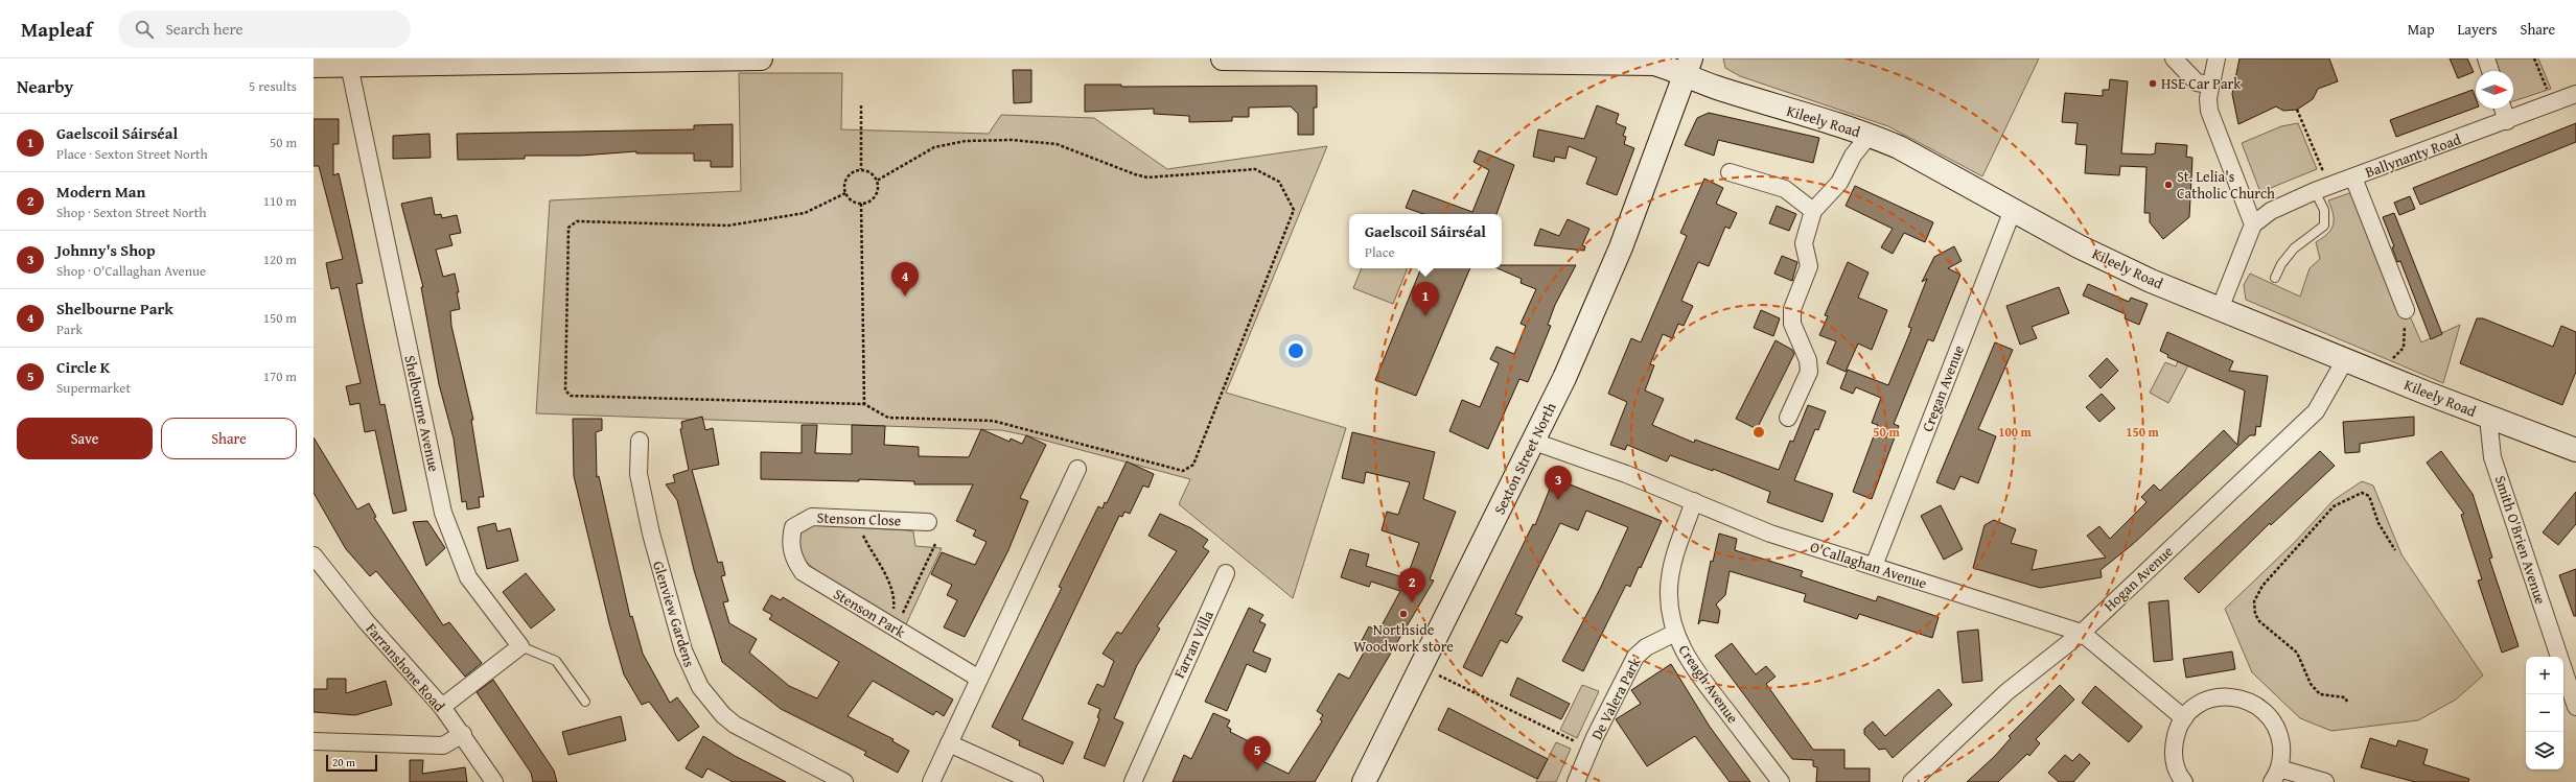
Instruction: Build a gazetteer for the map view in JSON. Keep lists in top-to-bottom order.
{
  "streets": {
    "main road": ["Kileely Road", "Sexton Street North"],
    "street": [
      "Ballynanty Road",
      "Cregan Avenue",
      "Shelbourne Avenue",
      "Stenson Close",
      "Smith O'Brien Avenue",
      "O'Callaghan Avenue",
      "Hogan Avenue",
      "Stenson Park",
      "Glenview Gardens",
      "Farran Villa",
      "Farranshone Road",
      "Creagh Avenue",
      "De Valera Park"
    ]
  },
  "crossings": [
    ["Kileely Road", "Cregan Avenue"],
    ["Kileely Road", "Sexton Street North"],
    ["Kileely Road", "Smith O'Brien Avenue"],
    ["Kileely Road", "Hogan Avenue"],
    ["Cregan Avenue", "O'Callaghan Avenue"],
    ["Sexton Street North", "O'Callaghan Avenue"],
    ["Stenson Close", "Stenson Park"],
    ["O'Callaghan Avenue", "Hogan Avenue"],
    ["O'Callaghan Avenue", "Creagh Avenue"],
    ["Creagh Avenue", "De Valera Park"]
  ],
  "places": ["HSE Car Park", "St. Lelia's Catholic Church", "Northside Woodwork store"],
  "scale_bar": "20 m",
  "north": "right",
  "page": {
    "header": "Mapleaf",
    "search": "Search here",
    "nav": ["Map", "Layers", "Share"],
    "heading": ["Nearby", "5 results"],
    "list": [
      {
        "mark": "1",
        "name": "Gaelscoil Sáirséal",
        "note": "Place · Sexton Street North",
        "value": "50 m"
      },
      {
        "mark": "2",
        "name": "Modern Man",
        "note": "Shop · Sexton Street North",
        "value": "110 m"
      },
      {
        "mark": "3",
        "name": "Johnny's Shop",
        "note": "Shop · O'Callaghan Avenue",
        "value": "120 m"
      },
      {
        "mark": "4",
        "name": "Shelbourne Park",
        "note": "Park",
        "value": "150 m"
      },
      {
        "mark": "5",
        "name": "Circle K",
        "note": "Supermarket",
        "value": "170 m"
      }
    ],
    "popup": ["Gaelscoil Sáirséal", "Place"],
    "pins": [
      "4",
      "1",
      "3",
      "2",
      "5"
    ],
    "buttons": ["Save", "Share"],
    "map_buttons": ["+", "−"],
    "scale": "20 m"
  },
  "rings": ["50 m", "100 m", "150 m"]
}
